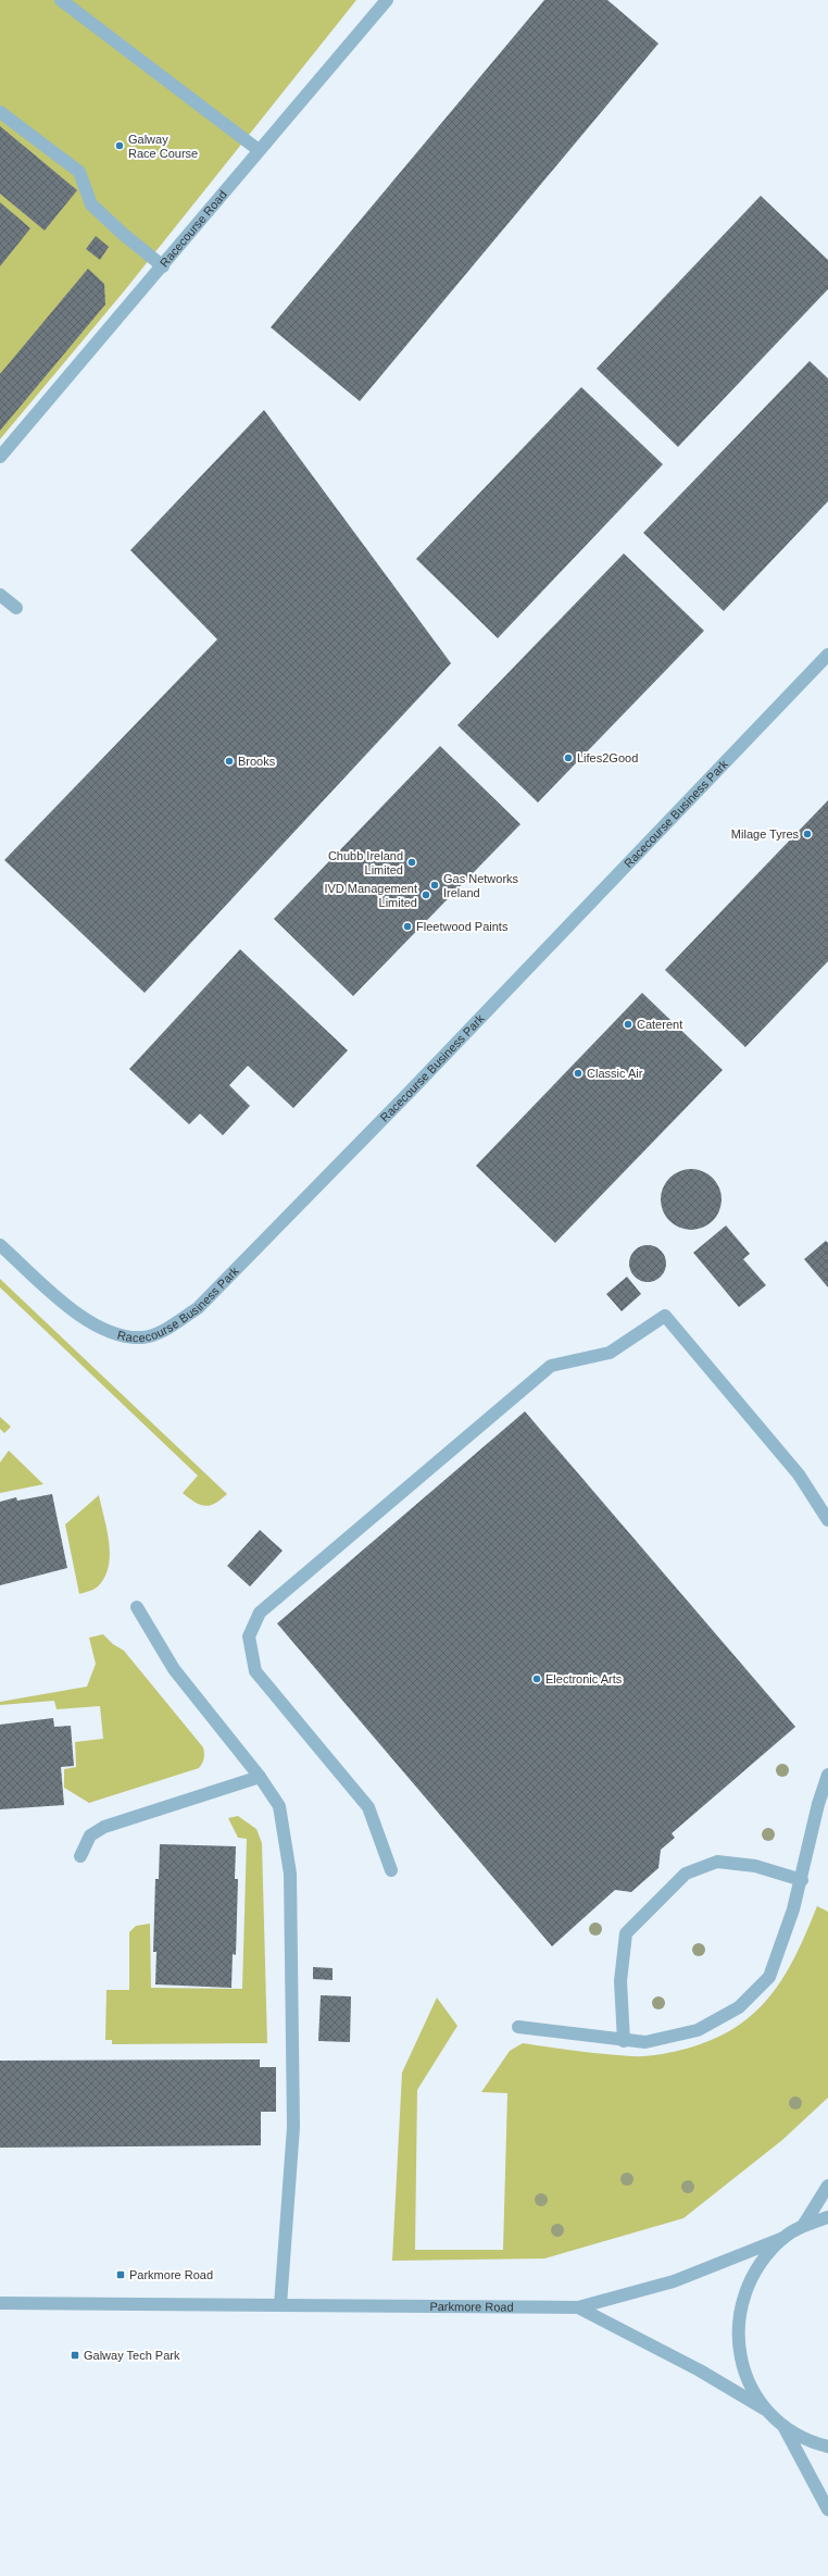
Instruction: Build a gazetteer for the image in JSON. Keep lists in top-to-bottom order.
{
  "streets": {
    "street": ["Racecourse Road", "Racecourse Business Park", "Parkmore Road"]
  },
  "places": {
    "other": [
      "Galway Race Course",
      "Lifes2Good",
      "Brooks",
      "Milage Tyres",
      "Chubb Ireland Limited",
      "Gas Networks Ireland",
      "IVD Management Limited",
      "Fleetwood Paints",
      "Caterent",
      "Classic Air",
      "Electronic Arts"
    ],
    "transit": ["Parkmore Road", "Galway Tech Park"]
  }
}
